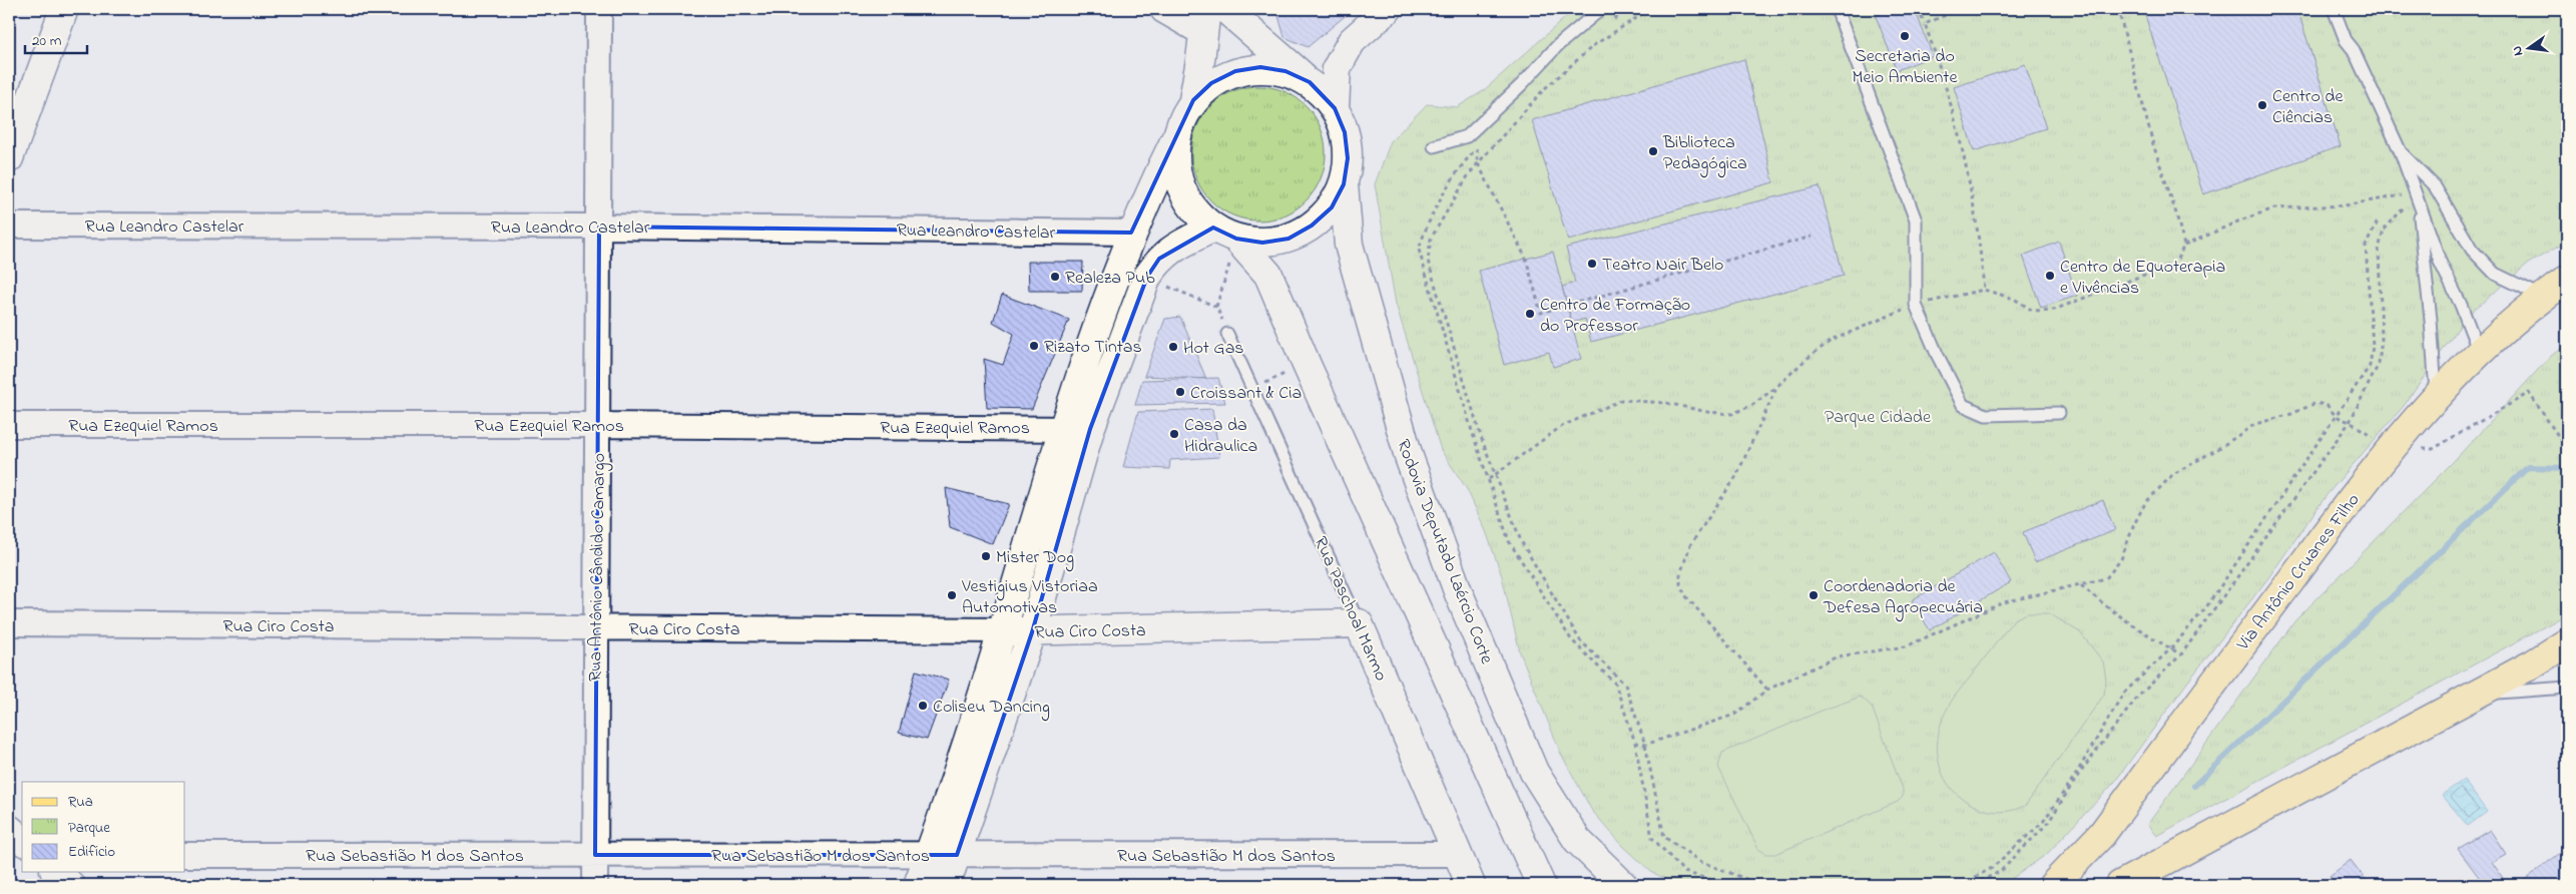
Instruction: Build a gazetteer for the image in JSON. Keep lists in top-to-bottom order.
{
  "streets": {
    "main road": [
      "Rodovia Deputado Laércio Corte",
      "Via Antônio Cruanes Filho",
      "Rua Paschoal Marmo",
      "Rua Ciro Costa"
    ],
    "street": [
      "Rua Leandro Castelar",
      "Rua Ezequiel Ramos",
      "Rua Antônio Cândido Camargo",
      "Rua Sebastião M dos Santos"
    ]
  },
  "crossings": [
    ["Rua Leandro Castelar", "Rua Antônio Cândido Camargo"],
    ["Rua Ezequiel Ramos", "Rua Antônio Cândido Camargo"],
    ["Rua Antônio Cândido Camargo", "Rua Ciro Costa"],
    ["Rua Antônio Cândido Camargo", "Rua Sebastião M dos Santos"],
    ["Rua Paschoal Marmo", "Rua Ciro Costa"],
    ["Rua Paschoal Marmo", "Rua Sebastião M dos Santos"]
  ],
  "parks": ["Parque Cidade"],
  "places": [
    "Secretaria do Meio Ambiente",
    "Centro de Ciências",
    "Biblioteca Pedagógica",
    "Teatro Nair Belo",
    "Centro de Equoterapia e Vivências",
    "Realeza Pub",
    "Centro de Formação do Professor",
    "Rizato Tintas",
    "Hot Gas",
    "Croissant & Cia",
    "Casa da Hidraulica",
    "Mister Dog",
    "Vestigius Vistoriaa Automotivas",
    "Coordenadoria de Defesa Agropecuária",
    "Coliseu Dancing"
  ],
  "legend": ["Rua", "Parque", "Edifício"],
  "scale_bar": "20 m",
  "north": "left"
}
